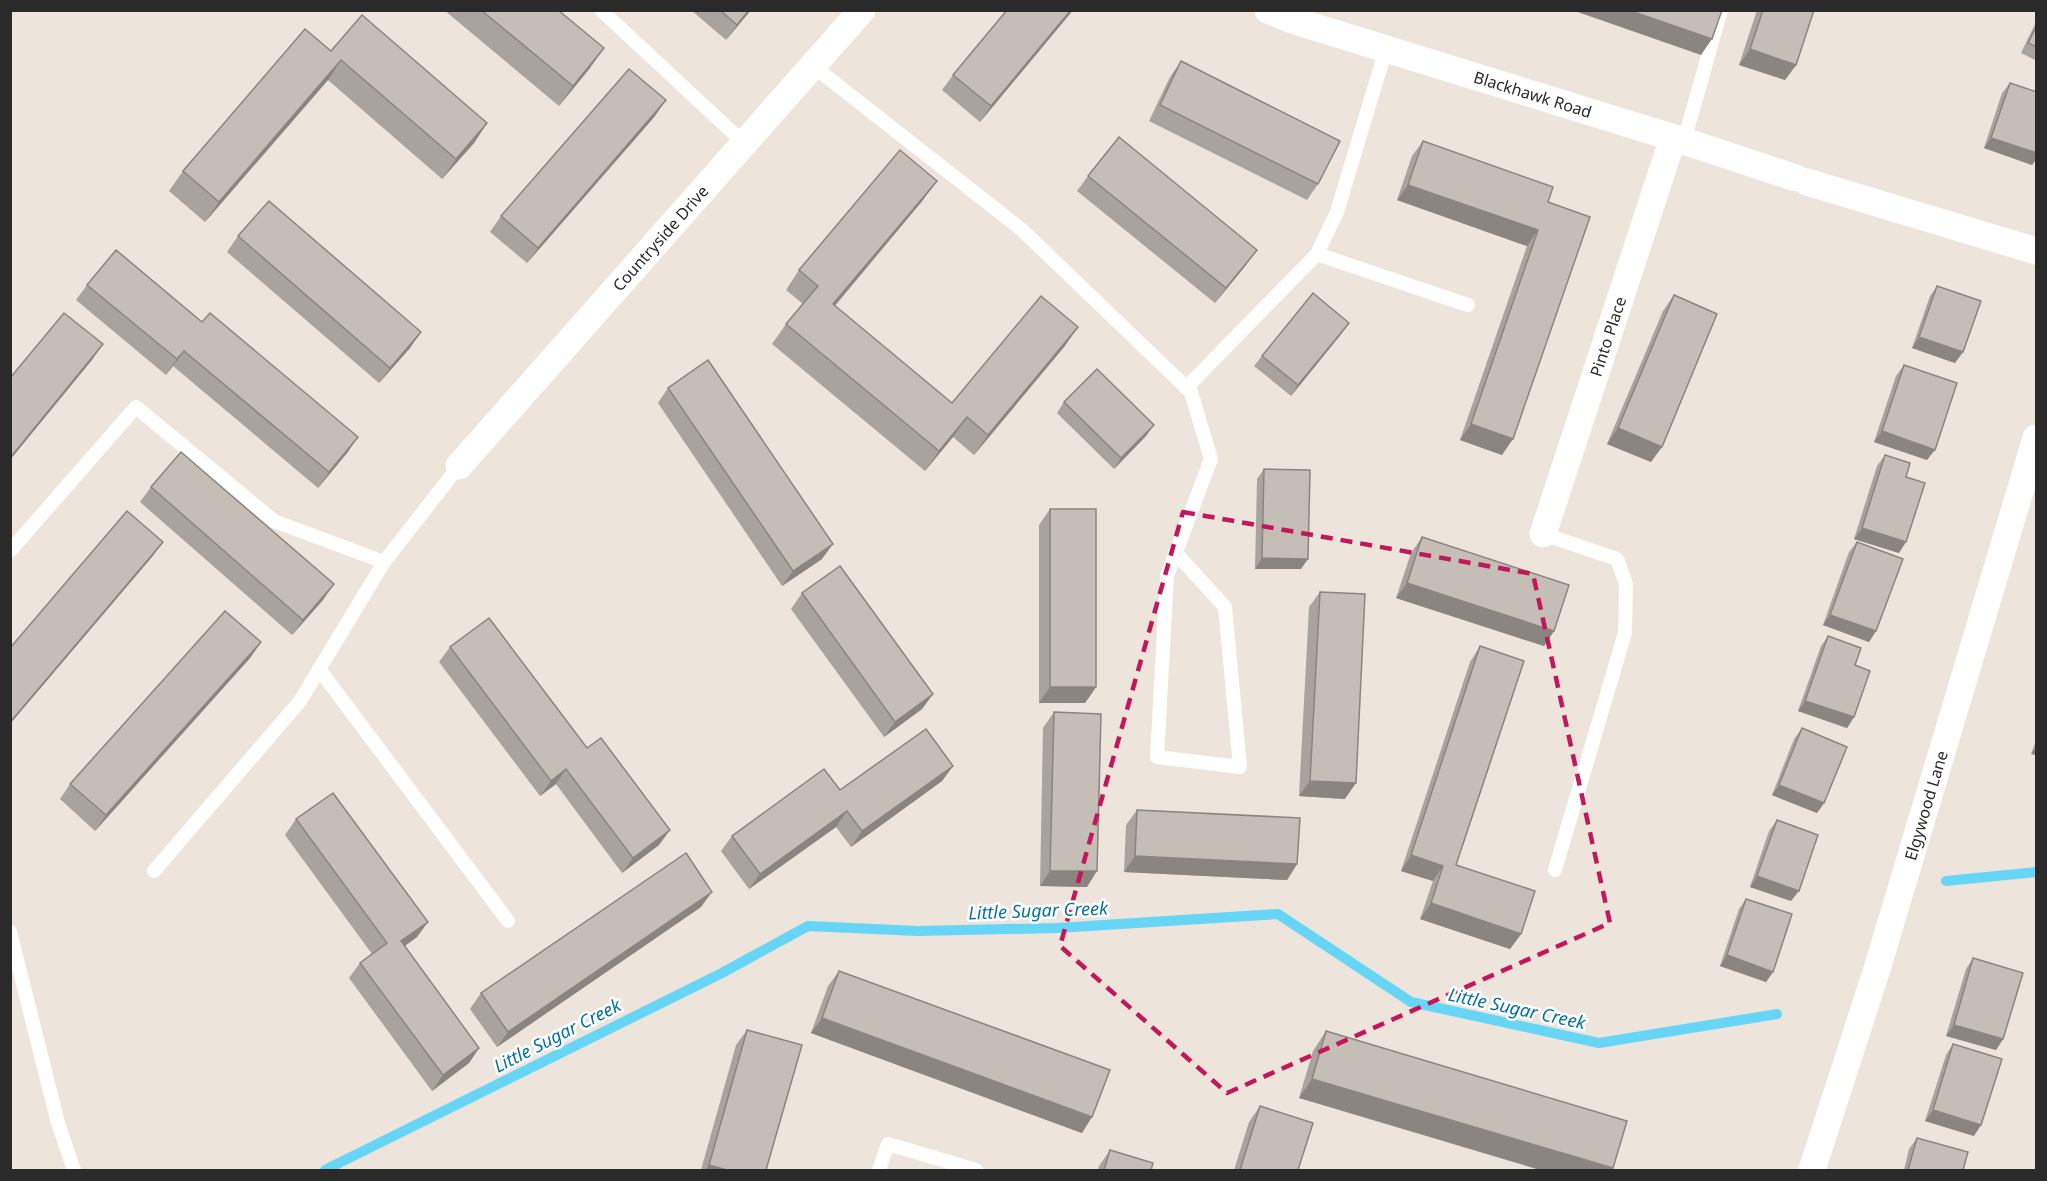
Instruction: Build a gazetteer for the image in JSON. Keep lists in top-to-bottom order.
{
  "streets": {
    "street": [
      "Blackhawk Road",
      "Countryside Drive",
      "Pinto Place",
      "Elgywood Lane"
    ]
  },
  "crossings": [
    ["Blackhawk Road", "Pinto Place"]
  ],
  "water": ["Little Sugar Creek"]
}
